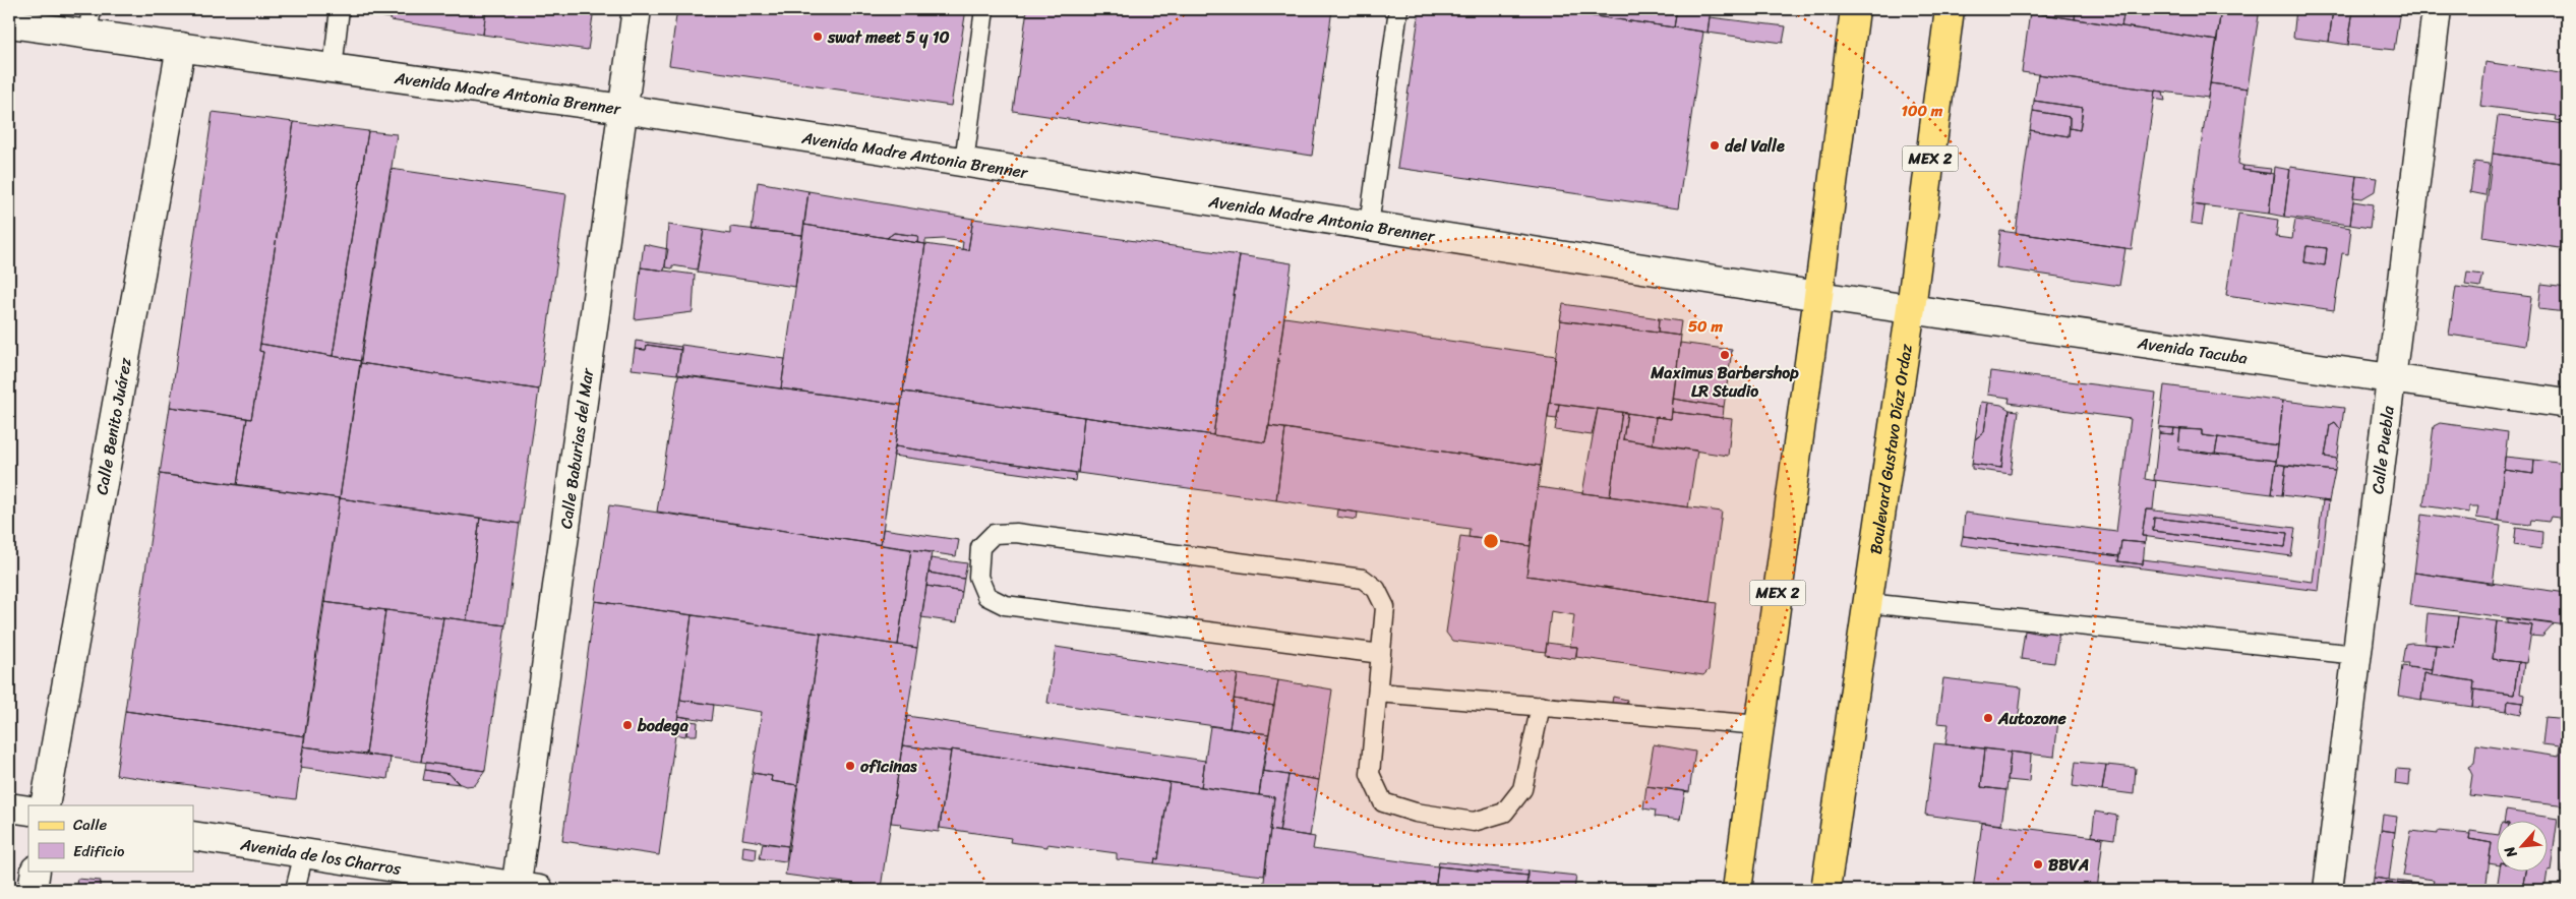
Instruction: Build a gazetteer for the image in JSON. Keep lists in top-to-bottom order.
{
  "streets": {
    "main road": ["MEX 2", "Boulevard Gustavo Díaz Ordaz"],
    "street": [
      "Avenida Madre Antonia Brenner",
      "Avenida Tacuba",
      "Calle Benito Juárez",
      "Calle Baburias del Mar",
      "Calle Puebla",
      "Avenida de los Charros"
    ]
  },
  "crossings": [
    ["Avenida Madre Antonia Brenner", "MEX 2"],
    ["Avenida Madre Antonia Brenner", "Avenida Tacuba"],
    ["Avenida Madre Antonia Brenner", "Calle Benito Juárez"],
    ["Avenida Madre Antonia Brenner", "Calle Baburias del Mar"],
    ["MEX 2", "Avenida Tacuba"],
    ["Avenida Tacuba", "Boulevard Gustavo Díaz Ordaz"],
    ["Avenida Tacuba", "Calle Puebla"],
    ["Calle Baburias del Mar", "Avenida de los Charros"]
  ],
  "places": [
    "swat meet 5 y 10",
    "del Valle",
    "Maximus Barbershop LR Studio",
    "Autozone",
    "bodega",
    "oficinas",
    "BBVA"
  ],
  "legend": ["Calle", "Edificio"],
  "north": "bottom left",
  "rings": ["100 m", "50 m"]
}
